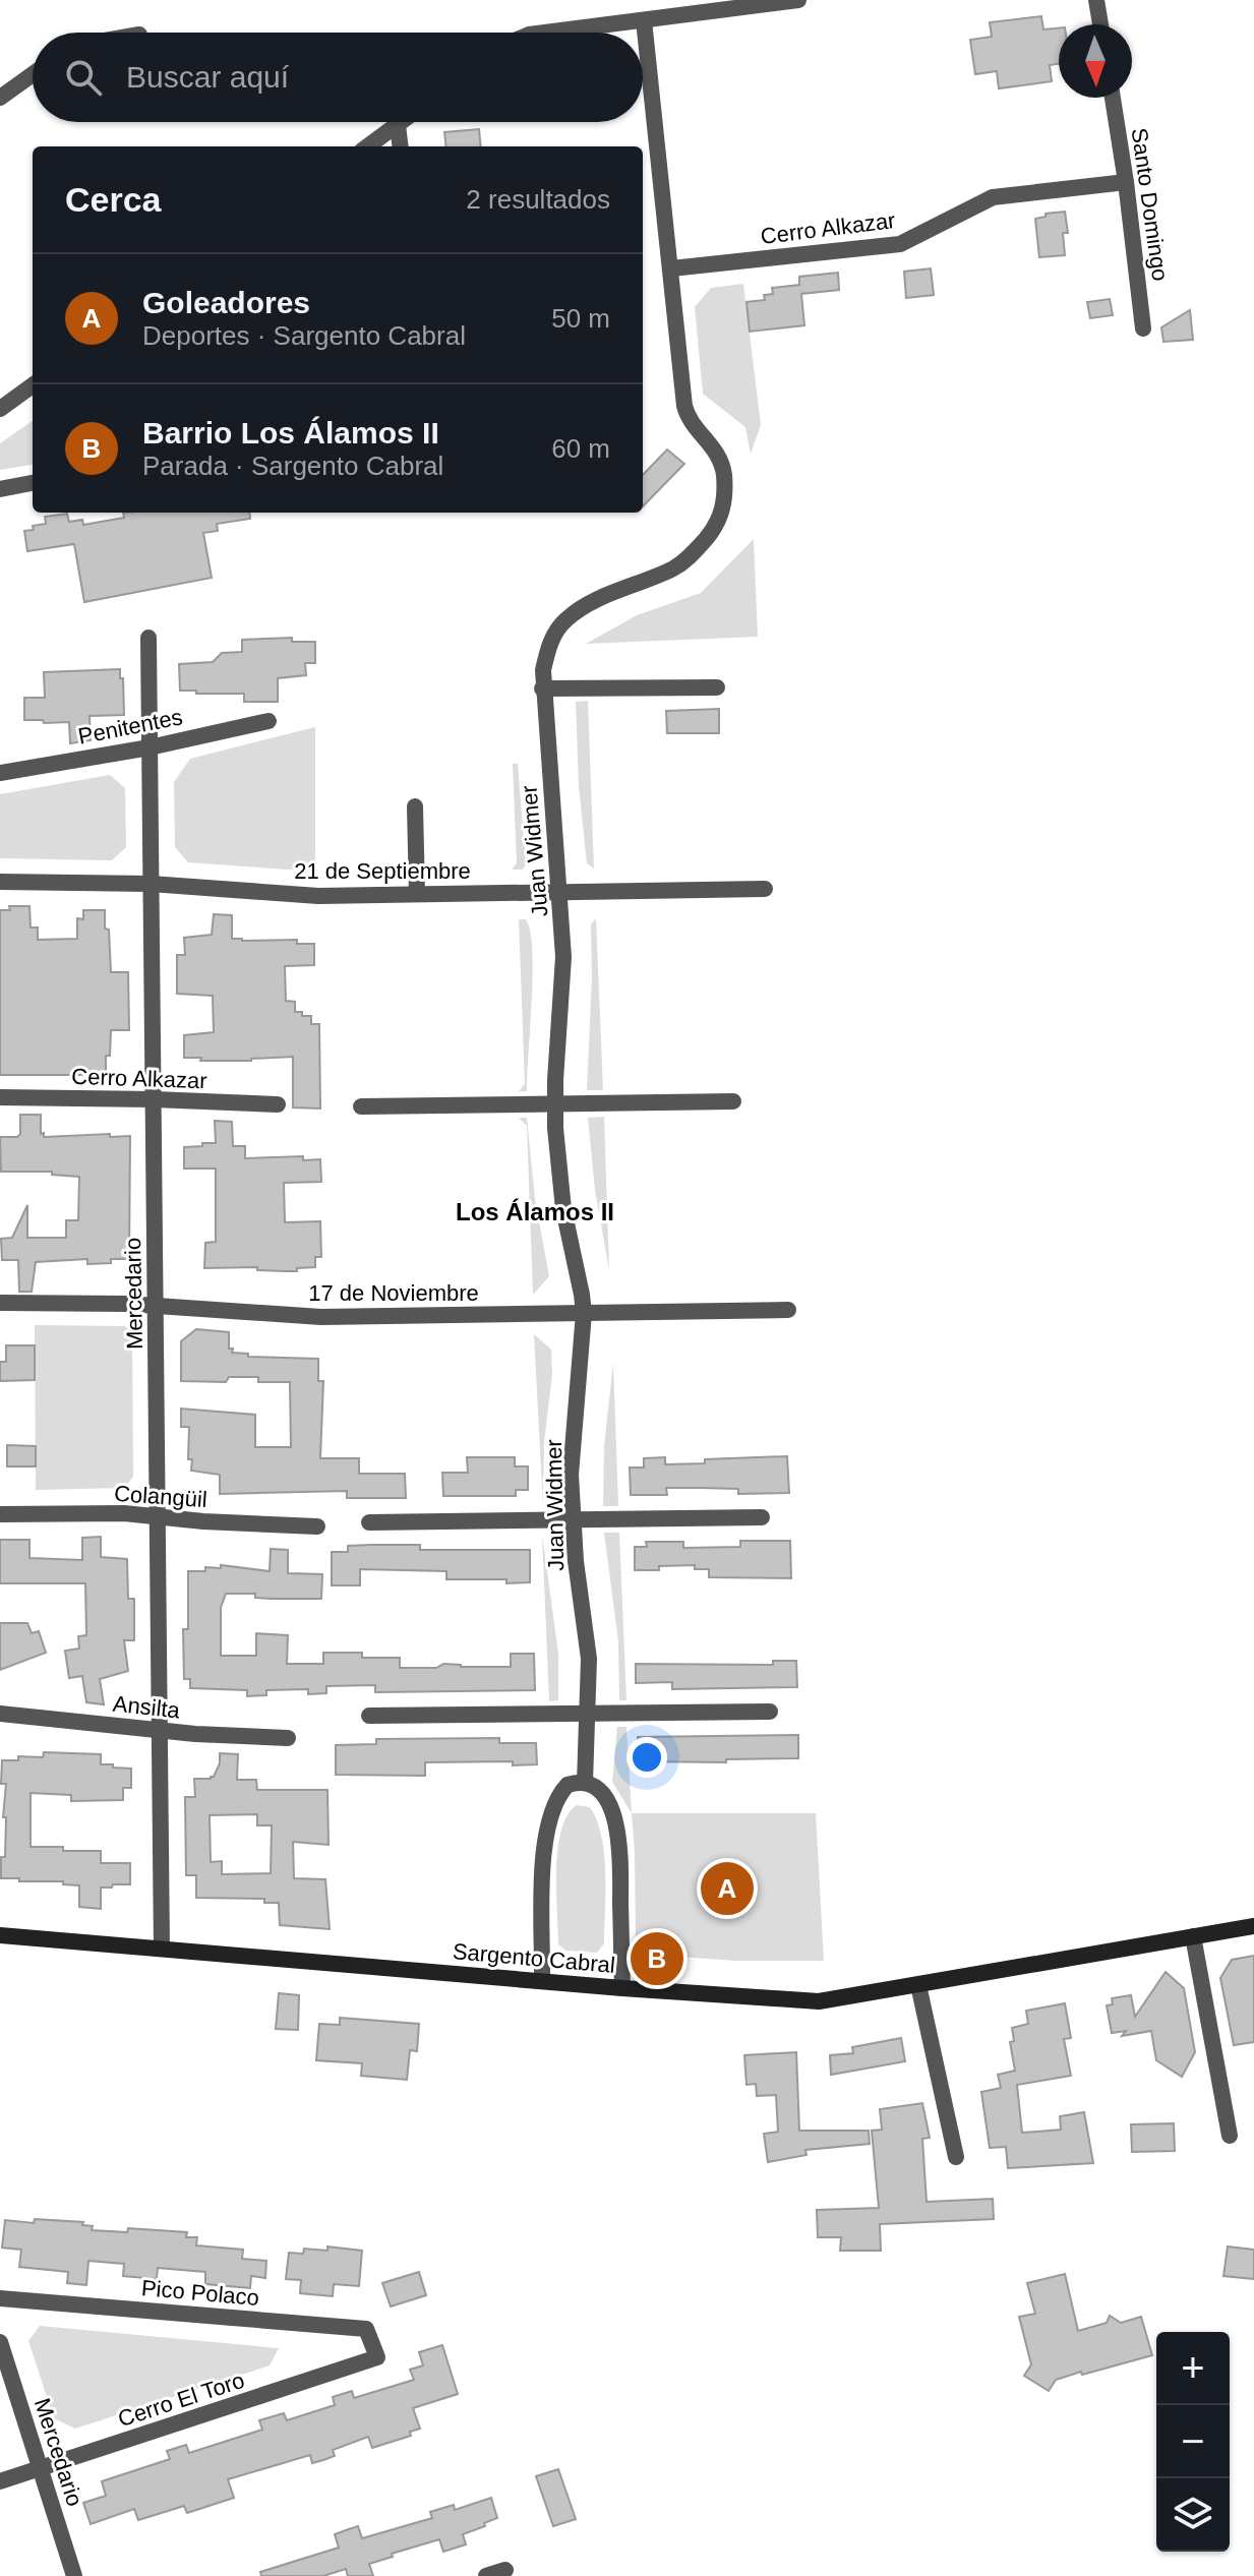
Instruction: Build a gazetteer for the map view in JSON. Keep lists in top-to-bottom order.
{
  "streets": {
    "main road": ["Sargento Cabral"],
    "street": [
      "Santo Domingo",
      "Cerro Alkazar",
      "Penitentes",
      "Juan Widmer",
      "21 de Septiembre",
      "17 de Noviembre",
      "Mercedario",
      "Colangüil",
      "Ansilta",
      "Pico Polaco",
      "Cerro El Toro"
    ]
  },
  "crossings": [
    ["Santo Domingo", "Cerro Alkazar"],
    ["Cerro Alkazar", "Juan Widmer"],
    ["Cerro Alkazar", "Mercedario"],
    ["Penitentes", "Mercedario"],
    ["Juan Widmer", "21 de Septiembre"],
    ["Juan Widmer", "17 de Noviembre"],
    ["Juan Widmer", "Sargento Cabral"],
    ["21 de Septiembre", "Mercedario"],
    ["17 de Noviembre", "Mercedario"],
    ["Mercedario", "Colangüil"],
    ["Mercedario", "Ansilta"],
    ["Mercedario", "Sargento Cabral"],
    ["Mercedario", "Cerro El Toro"],
    ["Pico Polaco", "Cerro El Toro"]
  ],
  "districts": ["Los Álamos II"],
  "north": "bottom",
  "page": {
    "search": "Buscar aquí",
    "heading": ["Cerca", "2 resultados"],
    "list": [
      {
        "mark": "A",
        "name": "Goleadores",
        "note": "Deportes · Sargento Cabral",
        "value": "50 m"
      },
      {
        "mark": "B",
        "name": "Barrio Los Álamos II",
        "note": "Parada · Sargento Cabral",
        "value": "60 m"
      }
    ],
    "pins": ["A", "B"],
    "map_buttons": ["+", "−"]
  }
}
